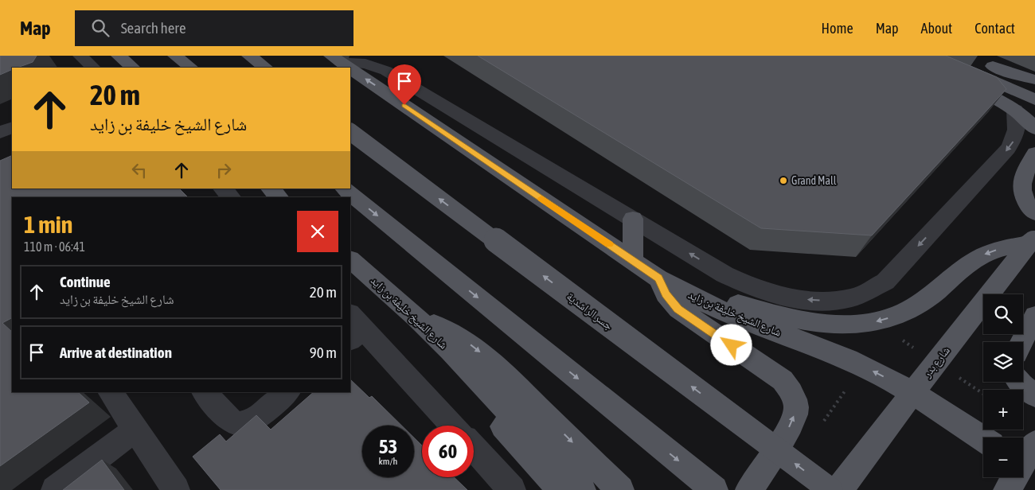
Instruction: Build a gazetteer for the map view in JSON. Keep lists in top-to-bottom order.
{
  "streets": {
    "main road": ["جسر الراشدية", "شارع الشيخ خليفة بن زايد", "شارع بدر"]
  },
  "crossings": [
    ["شارع الشيخ خليفة بن زايد", "شارع بدر"]
  ],
  "places": ["Grand Mall"],
  "page": {
    "header": "Map",
    "search": "Search here",
    "nav": [
      "Home",
      "Map",
      "About",
      "Contact"
    ],
    "turn": ["20 m", "شارع الشيخ خليفة بن زايد"],
    "heading": ["1 min", "110 m · 06:41"],
    "list": [
      {
        "name": "Continue",
        "note": "شارع الشيخ خليفة بن زايد",
        "value": "20 m"
      },
      {
        "name": "Arrive at destination",
        "value": "90 m"
      }
    ],
    "map_buttons": ["+", "−"],
    "speed": "53 km/h",
    "limit": "60"
  }
}
